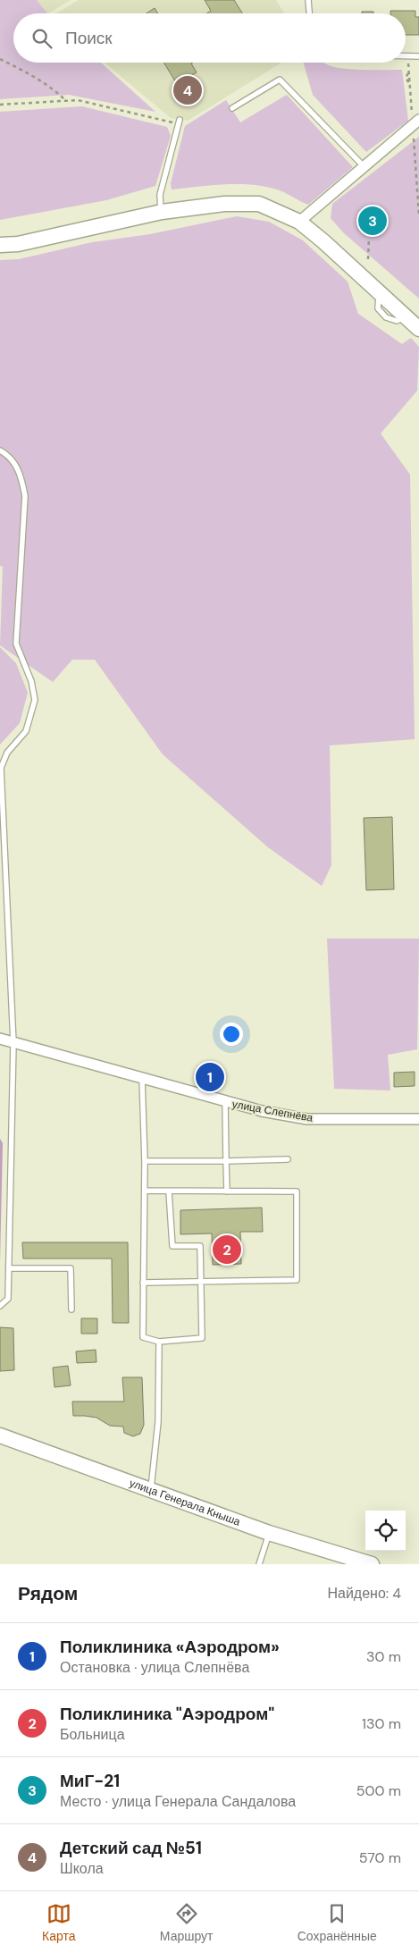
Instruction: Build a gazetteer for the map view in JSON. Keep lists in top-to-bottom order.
{
  "streets": {
    "street": ["улица Слепнёва", "улица Генерала Кныша"]
  },
  "page": {
    "search": "Поиск",
    "pins": [
      "4",
      "3",
      "1",
      "2"
    ],
    "heading": ["Рядом", "Найдено: 4"],
    "list": [
      {
        "mark": "1",
        "name": "Поликлиника «Аэродром»",
        "note": "Остановка · улица Слепнёва",
        "value": "30 m"
      },
      {
        "mark": "2",
        "name": "Поликлиника \"Аэродром\"",
        "note": "Больница",
        "value": "130 m"
      },
      {
        "mark": "3",
        "name": "МиГ-21",
        "note": "Место · улица Генерала Сандалова",
        "value": "500 m"
      },
      {
        "mark": "4",
        "name": "Детский сад №51",
        "note": "Школа",
        "value": "570 m"
      }
    ],
    "nav": ["Карта", "Маршрут", "Сохранённые"]
  }
}
